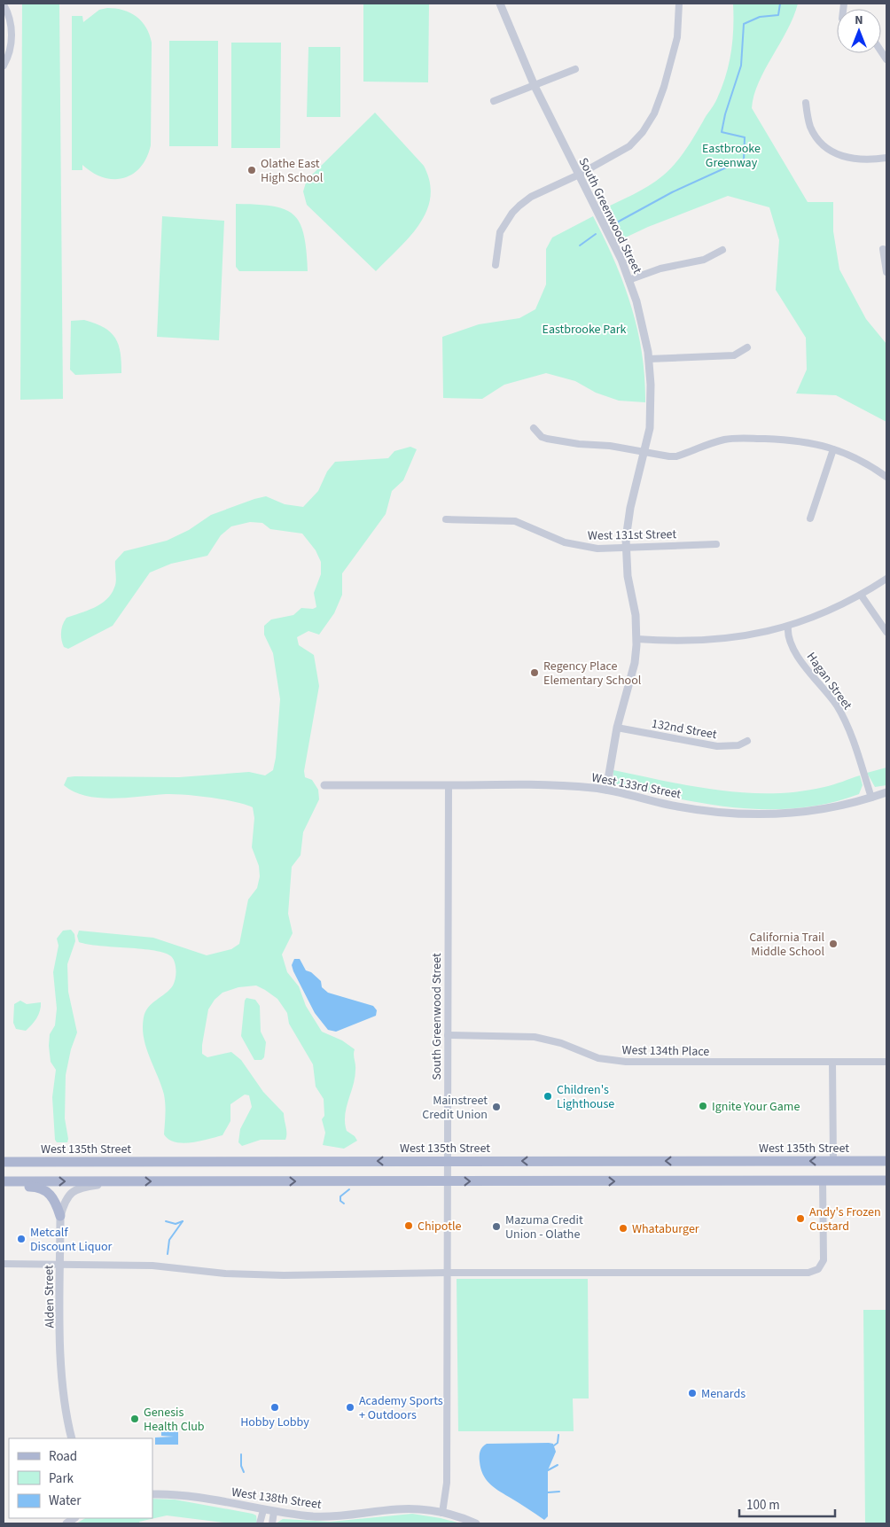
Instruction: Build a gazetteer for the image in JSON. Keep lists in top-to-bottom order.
{
  "streets": {
    "main road": ["West 135th Street"],
    "street": [
      "South Greenwood Street",
      "West 131st Street",
      "Hagan Street",
      "132nd Street",
      "West 133rd Street",
      "West 134th Place",
      "Alden Street",
      "West 138th Street"
    ]
  },
  "crossings": [
    ["South Greenwood Street", "West 131st Street"],
    ["South Greenwood Street", "132nd Street"],
    ["South Greenwood Street", "West 133rd Street"],
    ["South Greenwood Street", "West 134th Place"],
    ["South Greenwood Street", "West 135th Street"],
    ["South Greenwood Street", "West 138th Street"],
    ["Hagan Street", "West 133rd Street"]
  ],
  "parks": ["Eastbrooke Greenway", "Eastbrooke Park"],
  "places": [
    "Olathe East High School",
    "Regency Place Elementary School",
    "California Trail Middle School",
    "Children's Lighthouse",
    "Ignite Your Game",
    "Mainstreet Credit Union",
    "Andy's Frozen Custard",
    "Chipotle",
    "Mazuma Credit Union - Olathe",
    "Whataburger",
    "Metcalf Discount Liquor",
    "Menards",
    "Hobby Lobby",
    "Academy Sports + Outdoors",
    "Genesis Health Club"
  ],
  "legend": ["Road", "Park", "Water"],
  "scale_bar": "100 m",
  "north": "top"
}
